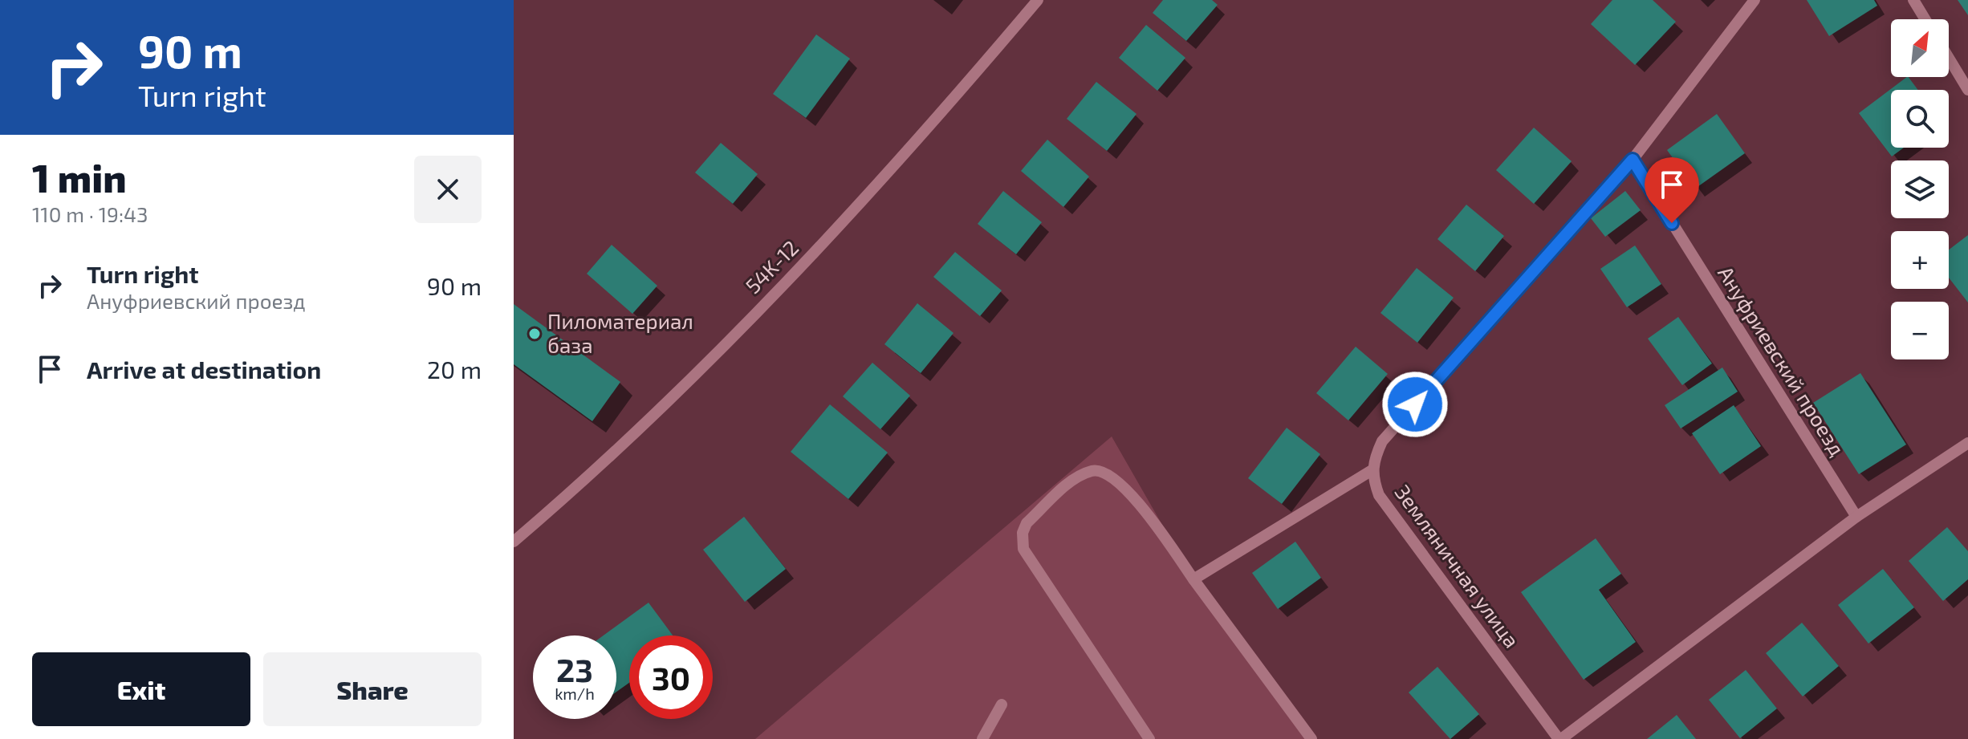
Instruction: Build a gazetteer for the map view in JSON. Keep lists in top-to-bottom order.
{
  "streets": {
    "street": ["54K-12", "Ануфриевский проезд", "Земляничная улица"]
  },
  "crossings": [
    ["Ануфриевский проезд", "Земляничная улица"]
  ],
  "places": ["Пиломатериал база"],
  "north": "top right",
  "page": {
    "turn": ["90 m", "Turn right"],
    "map_buttons": ["+", "−"],
    "heading": ["1 min", "110 m · 19:43"],
    "list": [
      {
        "name": "Turn right",
        "note": "Ануфриевский проезд",
        "value": "90 m"
      },
      {
        "name": "Arrive at destination",
        "value": "20 m"
      }
    ],
    "speed": "23 km/h",
    "limit": "30",
    "buttons": ["Exit", "Share"]
  }
}
